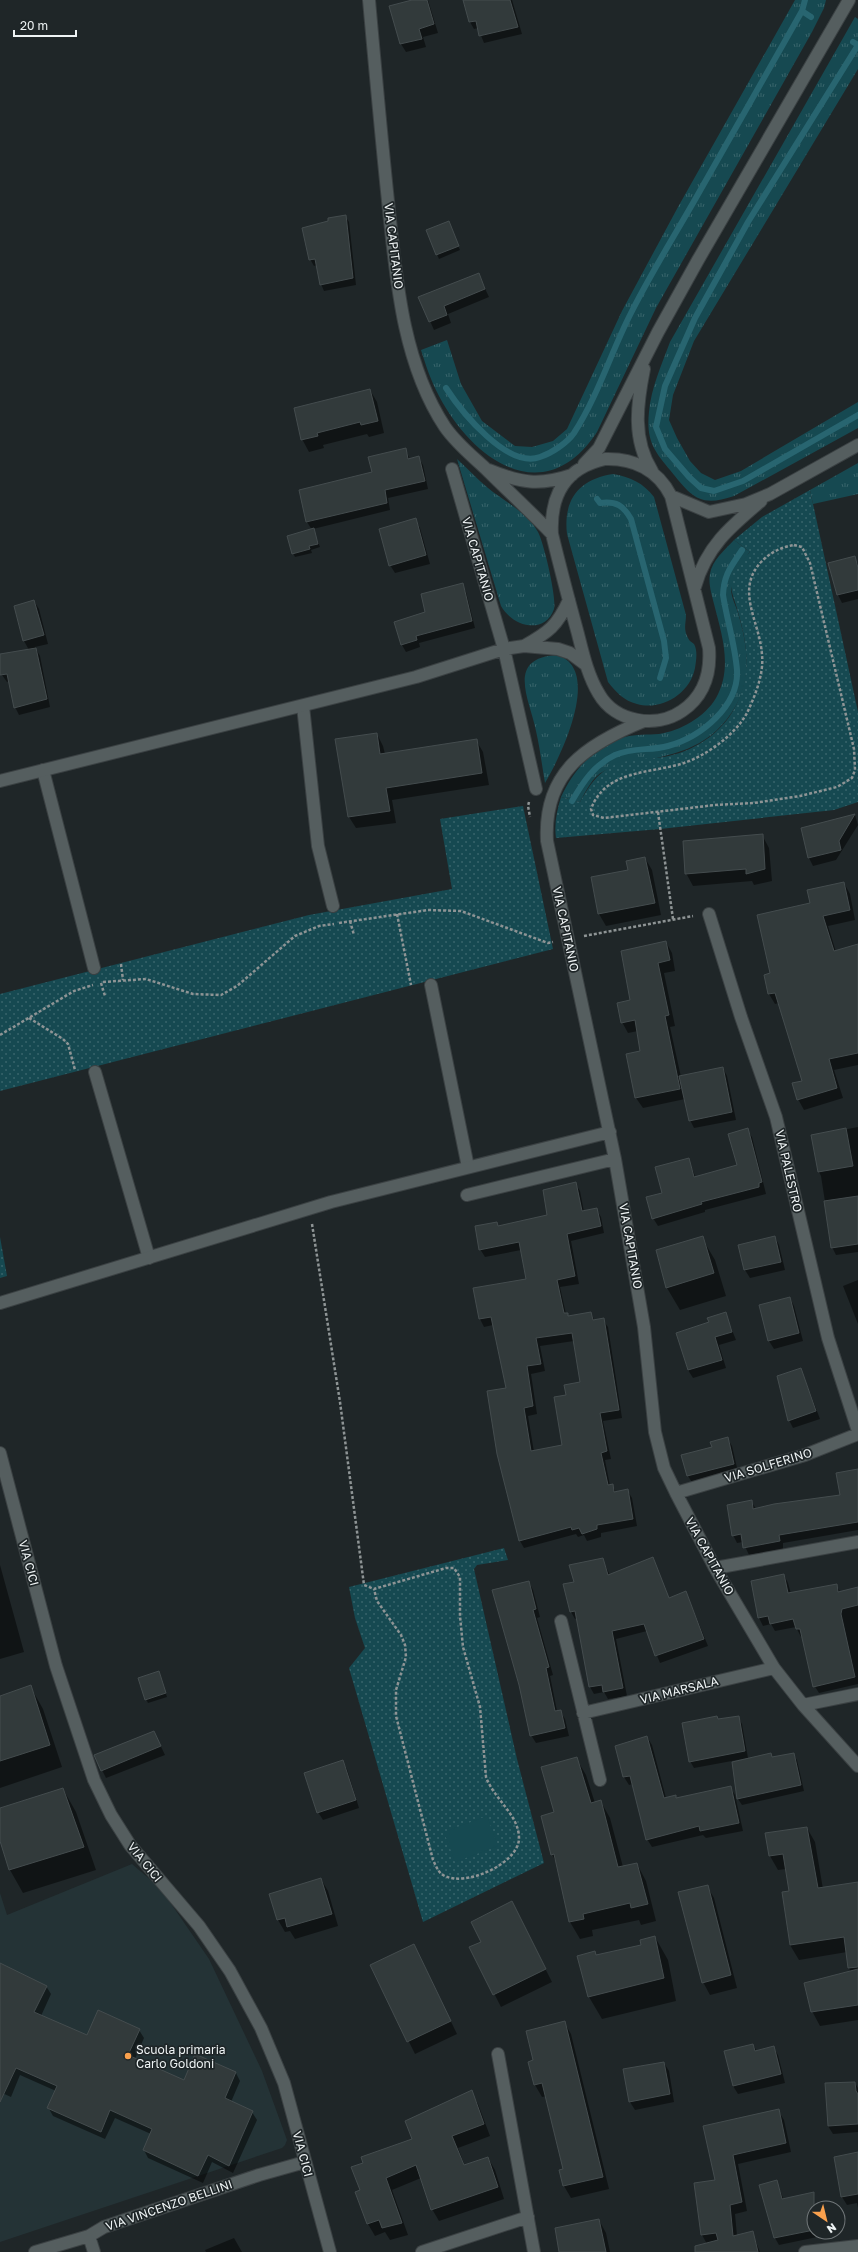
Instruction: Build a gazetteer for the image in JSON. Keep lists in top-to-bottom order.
{
  "streets": {
    "street": [
      "VIA CAPITANIO",
      "VIA PALESTRO",
      "VIA SOLFERINO",
      "VIA CICI",
      "VIA MARSALA",
      "VIA VINCENZO BELLINI"
    ]
  },
  "crossings": [
    ["VIA CAPITANIO", "VIA SOLFERINO"],
    ["VIA CAPITANIO", "VIA MARSALA"],
    ["VIA PALESTRO", "VIA SOLFERINO"],
    ["VIA CICI", "VIA VINCENZO BELLINI"]
  ],
  "places": ["Scuola primaria Carlo Goldoni"],
  "scale_bar": "20 m",
  "north": "bottom right"
}
